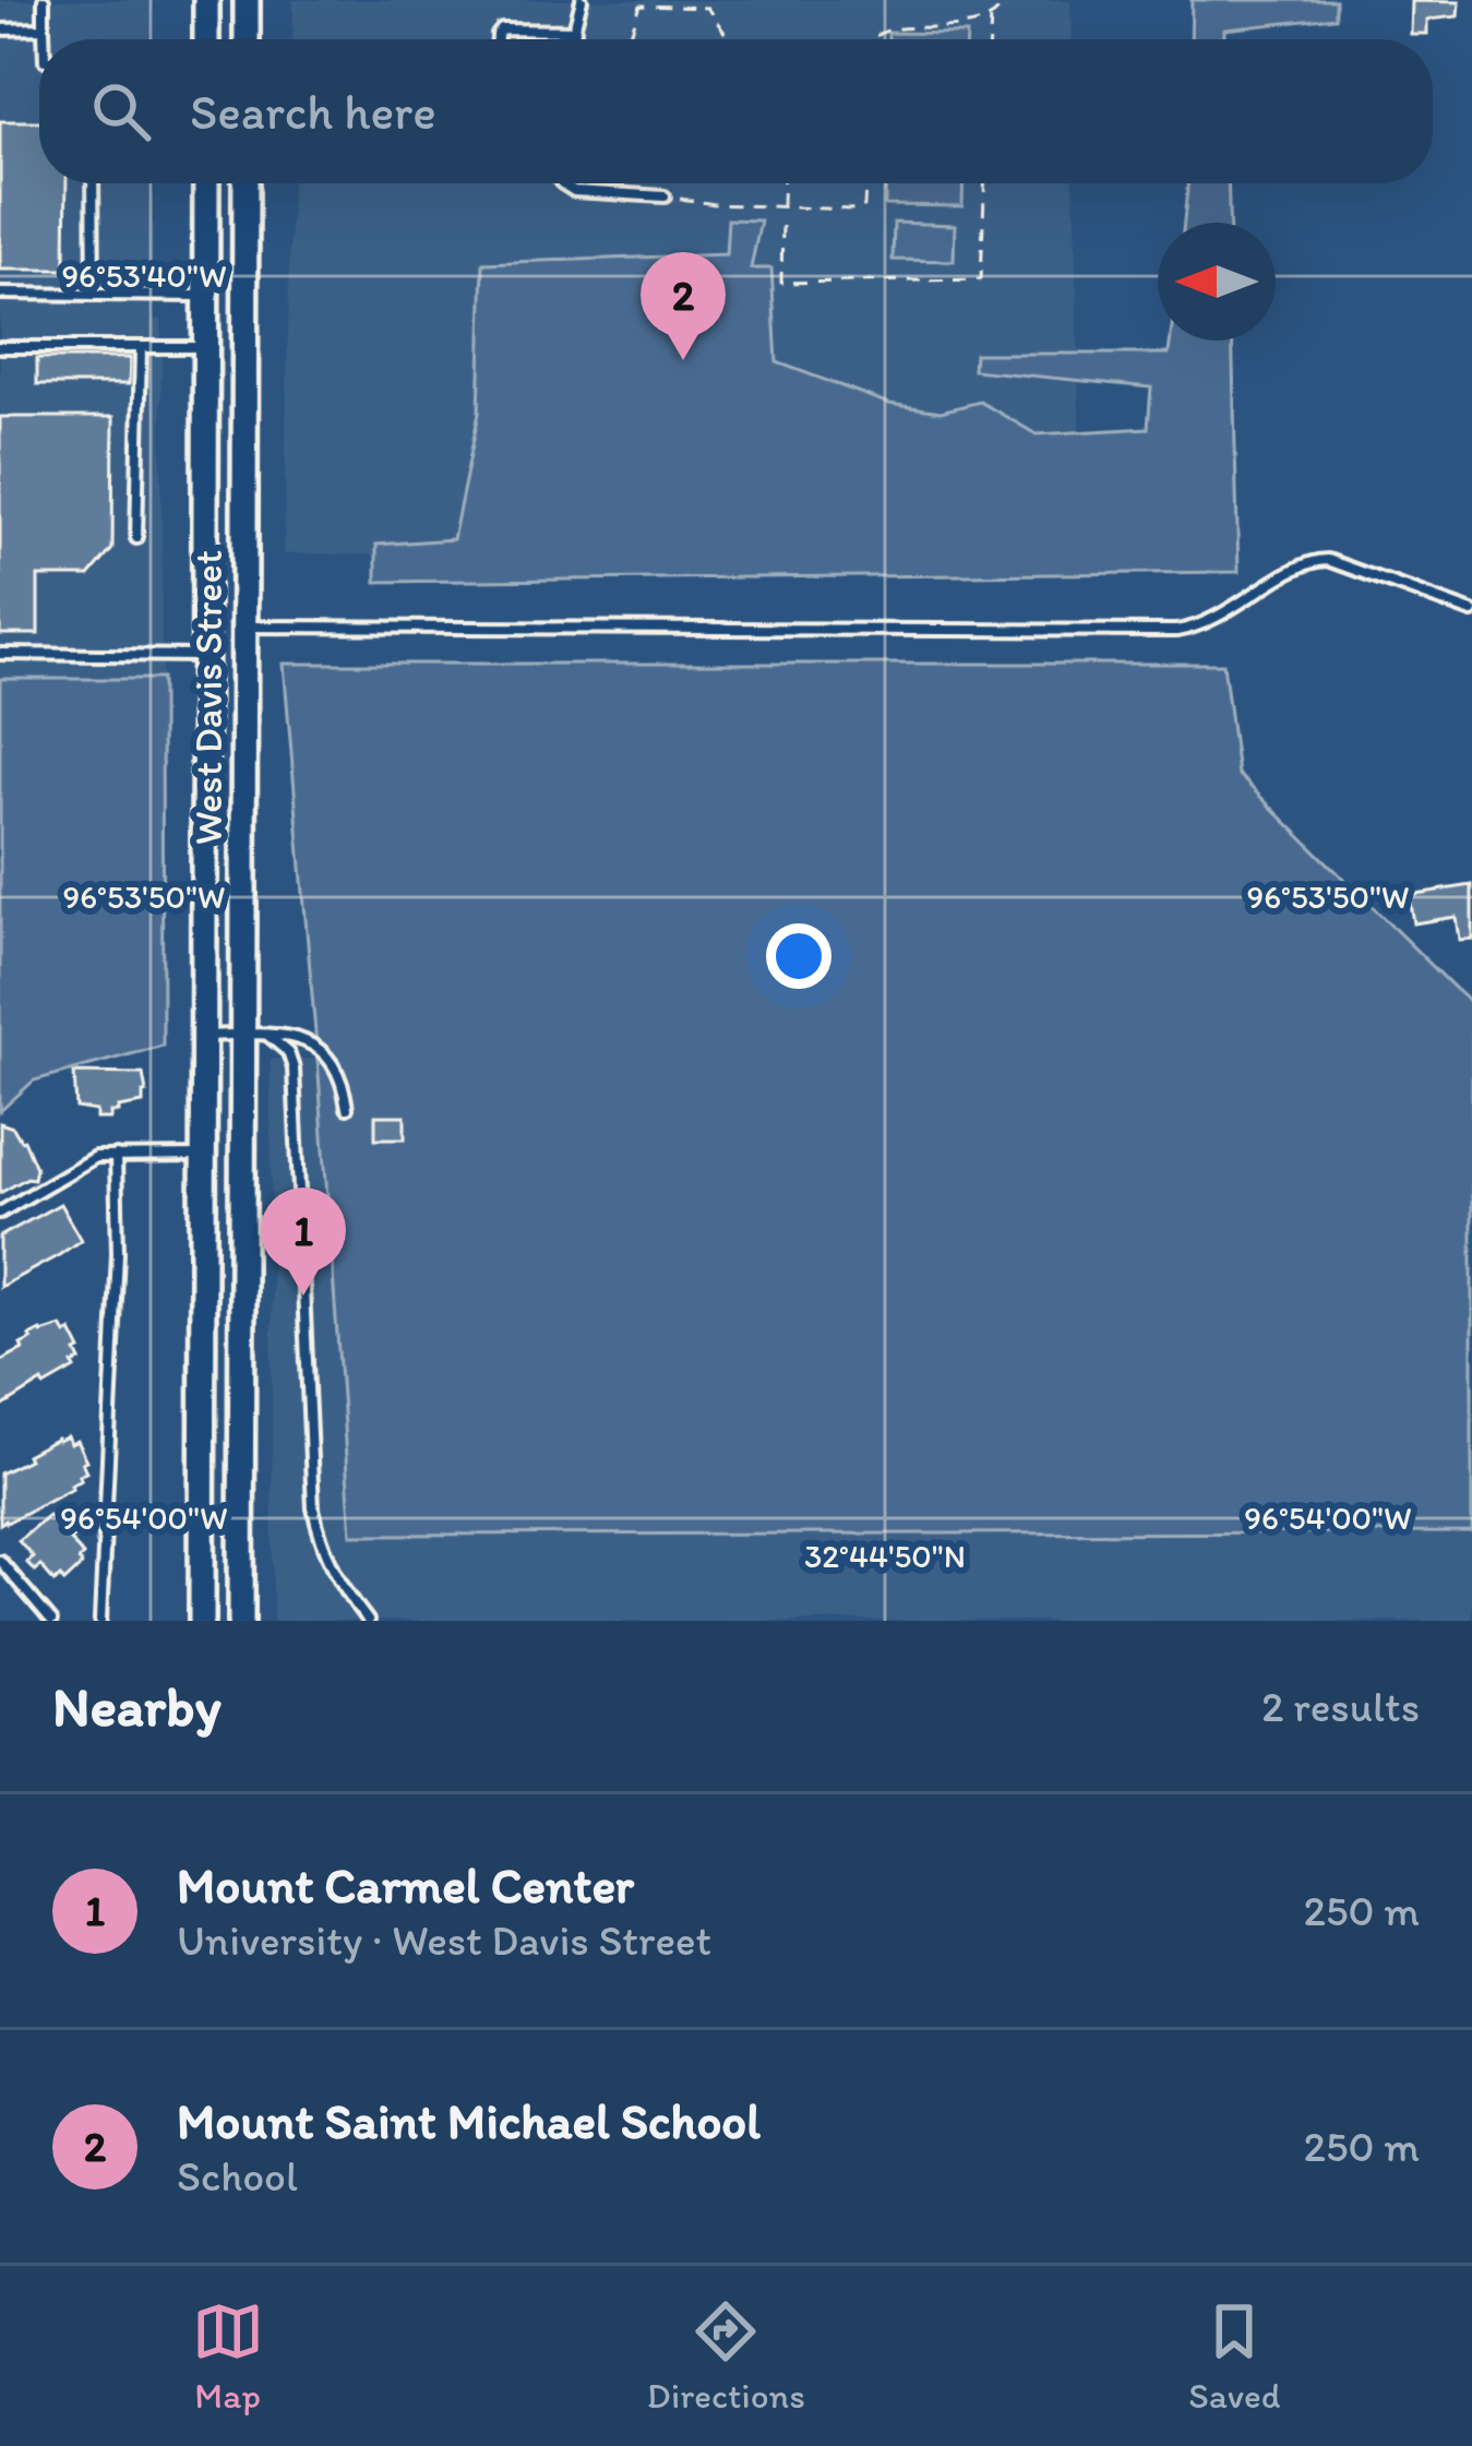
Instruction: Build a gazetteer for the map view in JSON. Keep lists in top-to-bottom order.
{
  "streets": {
    "main road": ["West Davis Street"]
  },
  "north": "left",
  "page": {
    "search": "Search here",
    "pins": ["2", "1"],
    "heading": ["Nearby", "2 results"],
    "list": [
      {
        "mark": "1",
        "name": "Mount Carmel Center",
        "note": "University · West Davis Street",
        "value": "250 m"
      },
      {
        "mark": "2",
        "name": "Mount Saint Michael School",
        "note": "School",
        "value": "250 m"
      }
    ],
    "nav": ["Map", "Directions", "Saved"]
  },
  "coordinates": [
    "96°53'40\"W",
    "96°53'50\"W",
    "96°54'00\"W",
    "32°44'50\"N"
  ]
}
